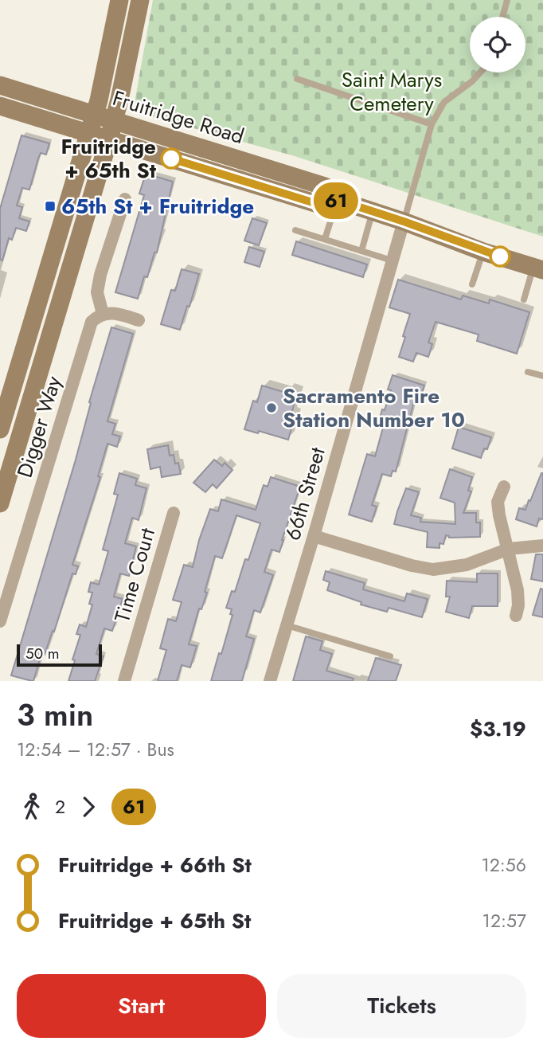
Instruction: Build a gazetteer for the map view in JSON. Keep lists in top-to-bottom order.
{
  "streets": {
    "main road": ["Fruitridge Road"],
    "street": ["Digger Way", "66th Street", "Time Court"]
  },
  "crossings": [
    ["Fruitridge Road", "66th Street"]
  ],
  "parks": ["Saint Marys Cemetery"],
  "places": {
    "other": ["Fruitridge + 65th St", "Sacramento Fire Station Number 10"],
    "transit": ["65th St + Fruitridge"]
  },
  "lines": ["bus line 61"],
  "scale_bar": "50 m",
  "page": {
    "on_map": "61",
    "scale": "50 m",
    "heading": ["3 min", "12:54 – 12:57 · Bus", "$3.19"],
    "legs": ["2", "61"],
    "list": [
      {
        "name": "Fruitridge + 66th St",
        "value": "12:56"
      },
      {
        "name": "Fruitridge + 65th St",
        "value": "12:57"
      }
    ],
    "buttons": ["Start", "Tickets"]
  }
}
